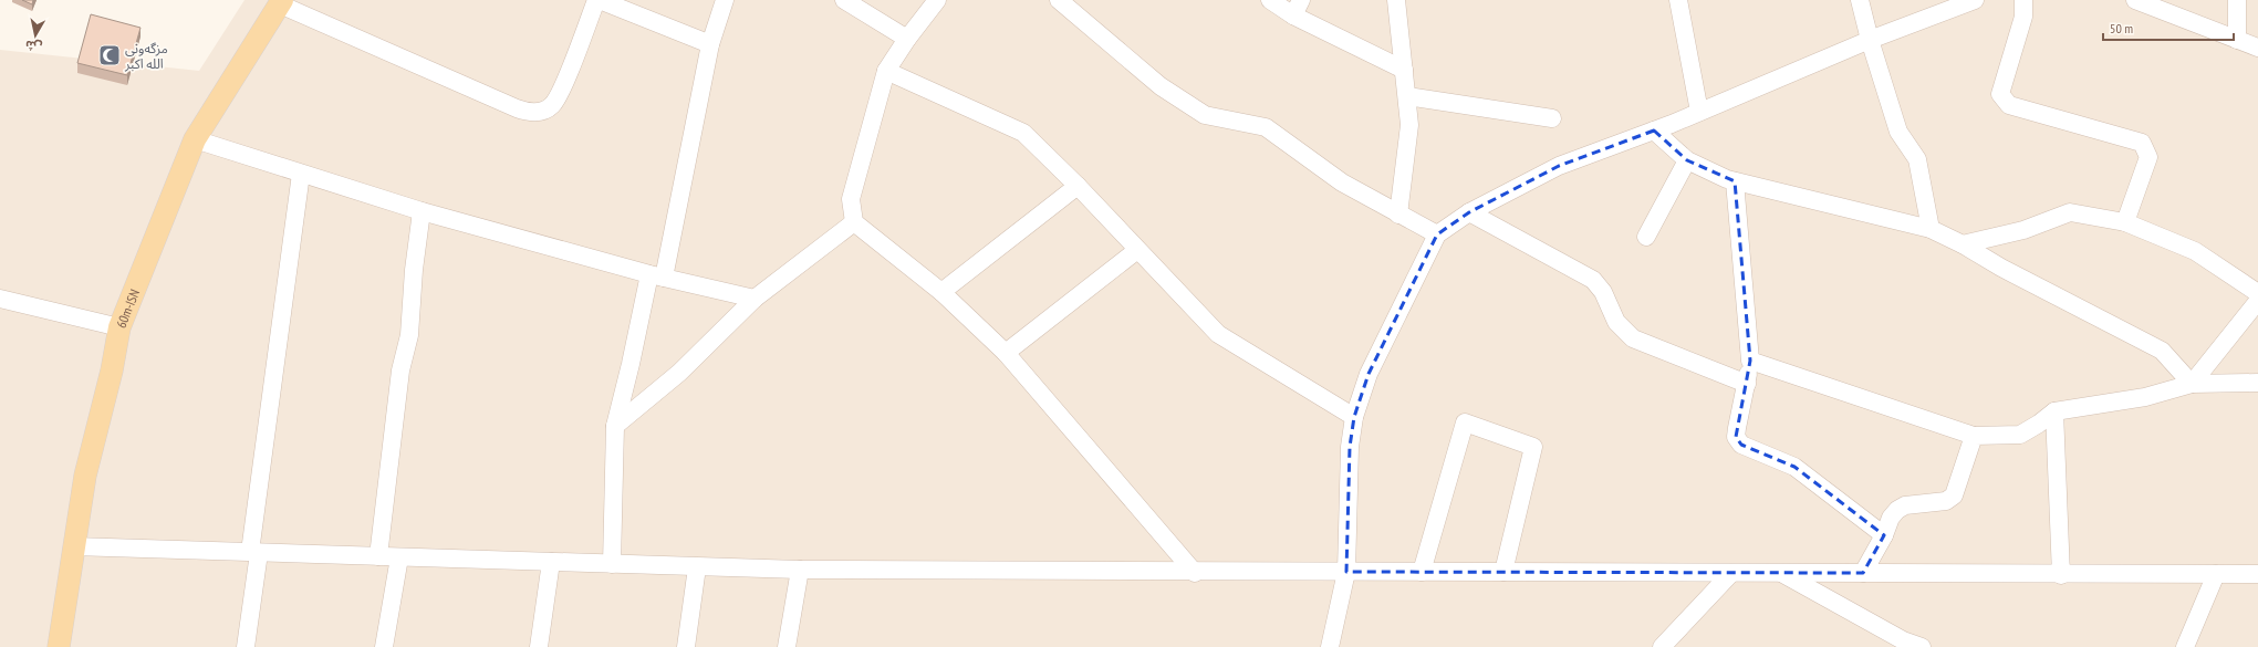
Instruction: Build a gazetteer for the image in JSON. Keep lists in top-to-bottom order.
{
  "streets": {
    "main road": ["60m-ISN"]
  },
  "places": {
    "mosque": ["مزگه‌ونی الله‌ اكبر"]
  },
  "scale_bar": "50 m",
  "north": "bottom"
}
